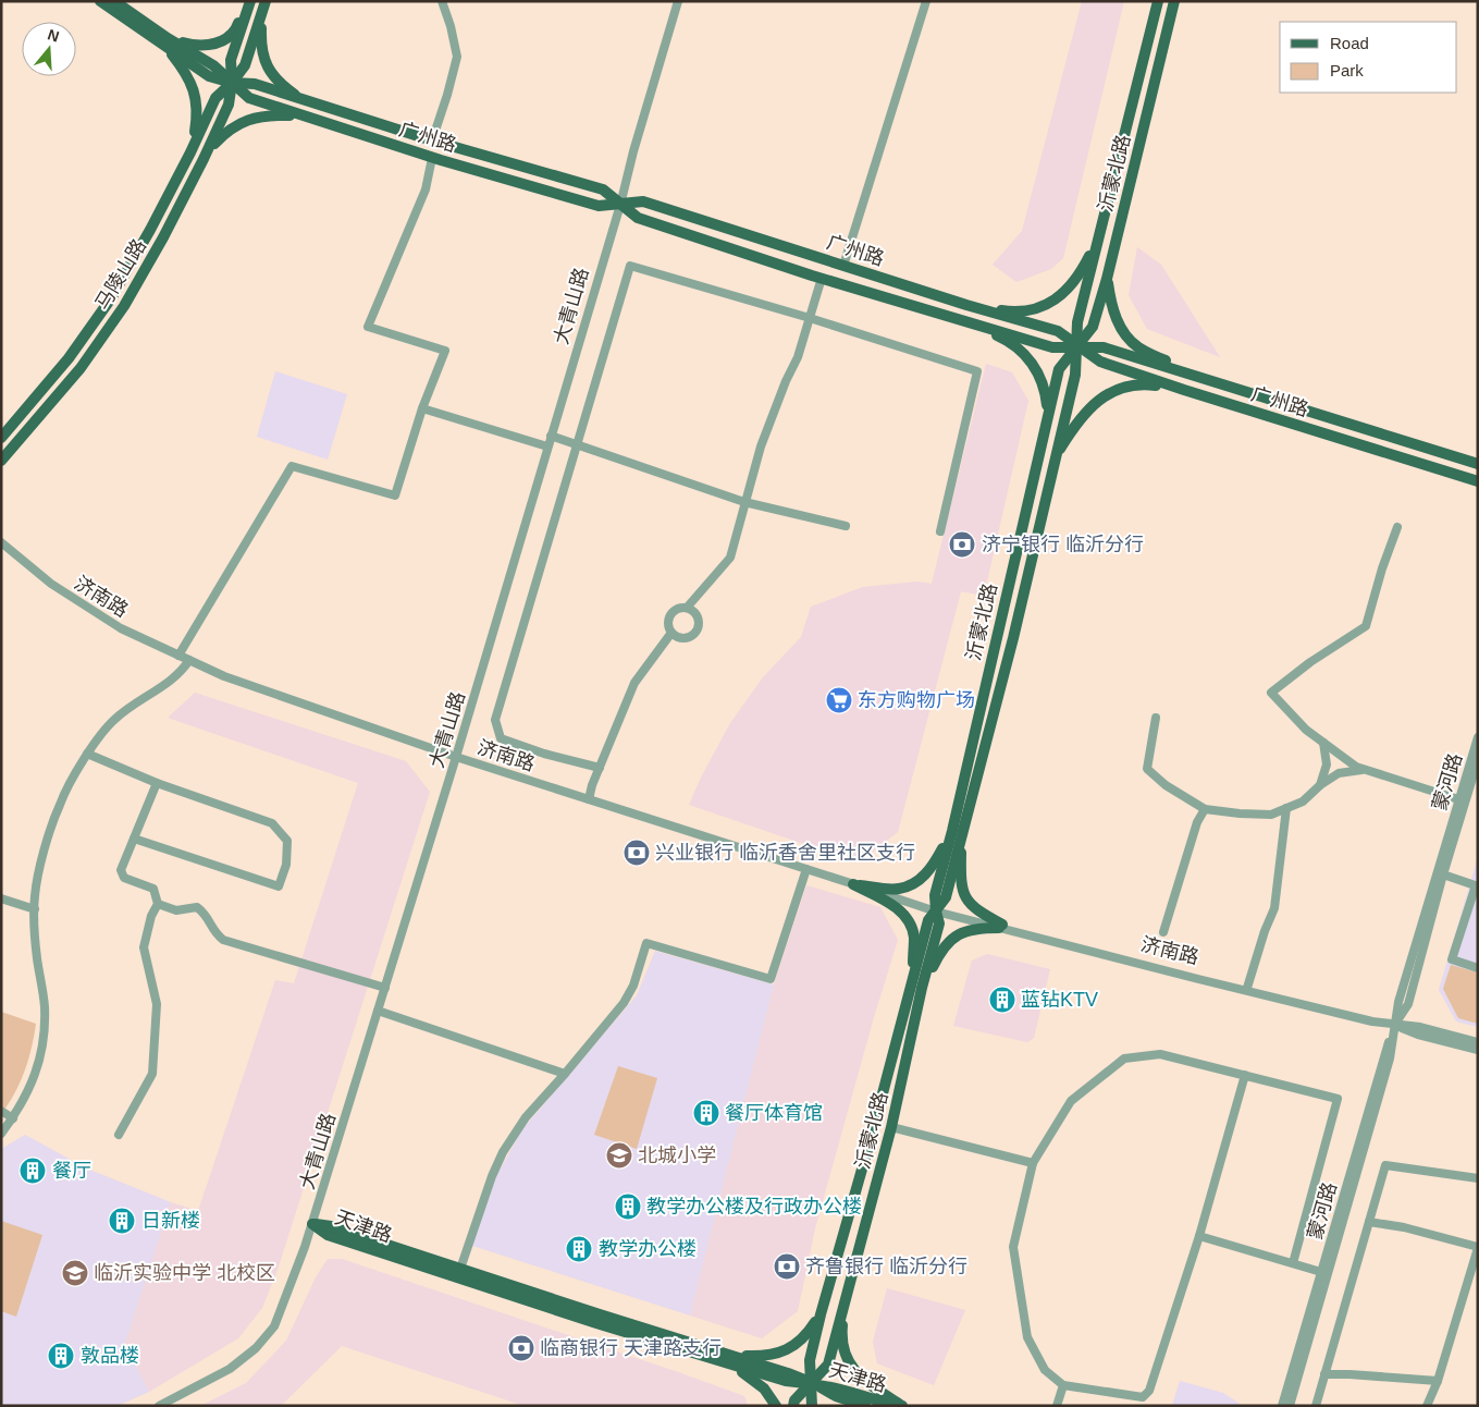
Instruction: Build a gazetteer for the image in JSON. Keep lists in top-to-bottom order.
{
  "streets": {
    "main road": [
      "广州路",
      "沂蒙北路",
      "马陵山路",
      "天津路"
    ],
    "street": ["大青山路", "济南路", "蒙河路"]
  },
  "crossings": [
    ["广州路", "沂蒙北路"],
    ["广州路", "马陵山路"],
    ["广州路", "大青山路"],
    ["沂蒙北路", "济南路"],
    ["沂蒙北路", "天津路"],
    ["大青山路", "济南路"],
    ["大青山路", "天津路"],
    ["济南路", "蒙河路"]
  ],
  "places": {
    "bank": [
      "济宁银行 临沂分行",
      "兴业银行 临沂香舍里社区支行",
      "齐鲁银行 临沂分行",
      "临商银行 天津路支行"
    ],
    "supermarket": ["东方购物广场"],
    "building": [
      "蓝钻KTV",
      "餐厅体育馆",
      "餐厅",
      "教学办公楼及行政办公楼",
      "日新楼",
      "教学办公楼",
      "敦品楼"
    ],
    "school or university": ["北城小学", "临沂实验中学 北校区"]
  },
  "legend": ["Road", "Park"],
  "north": "top"
}
